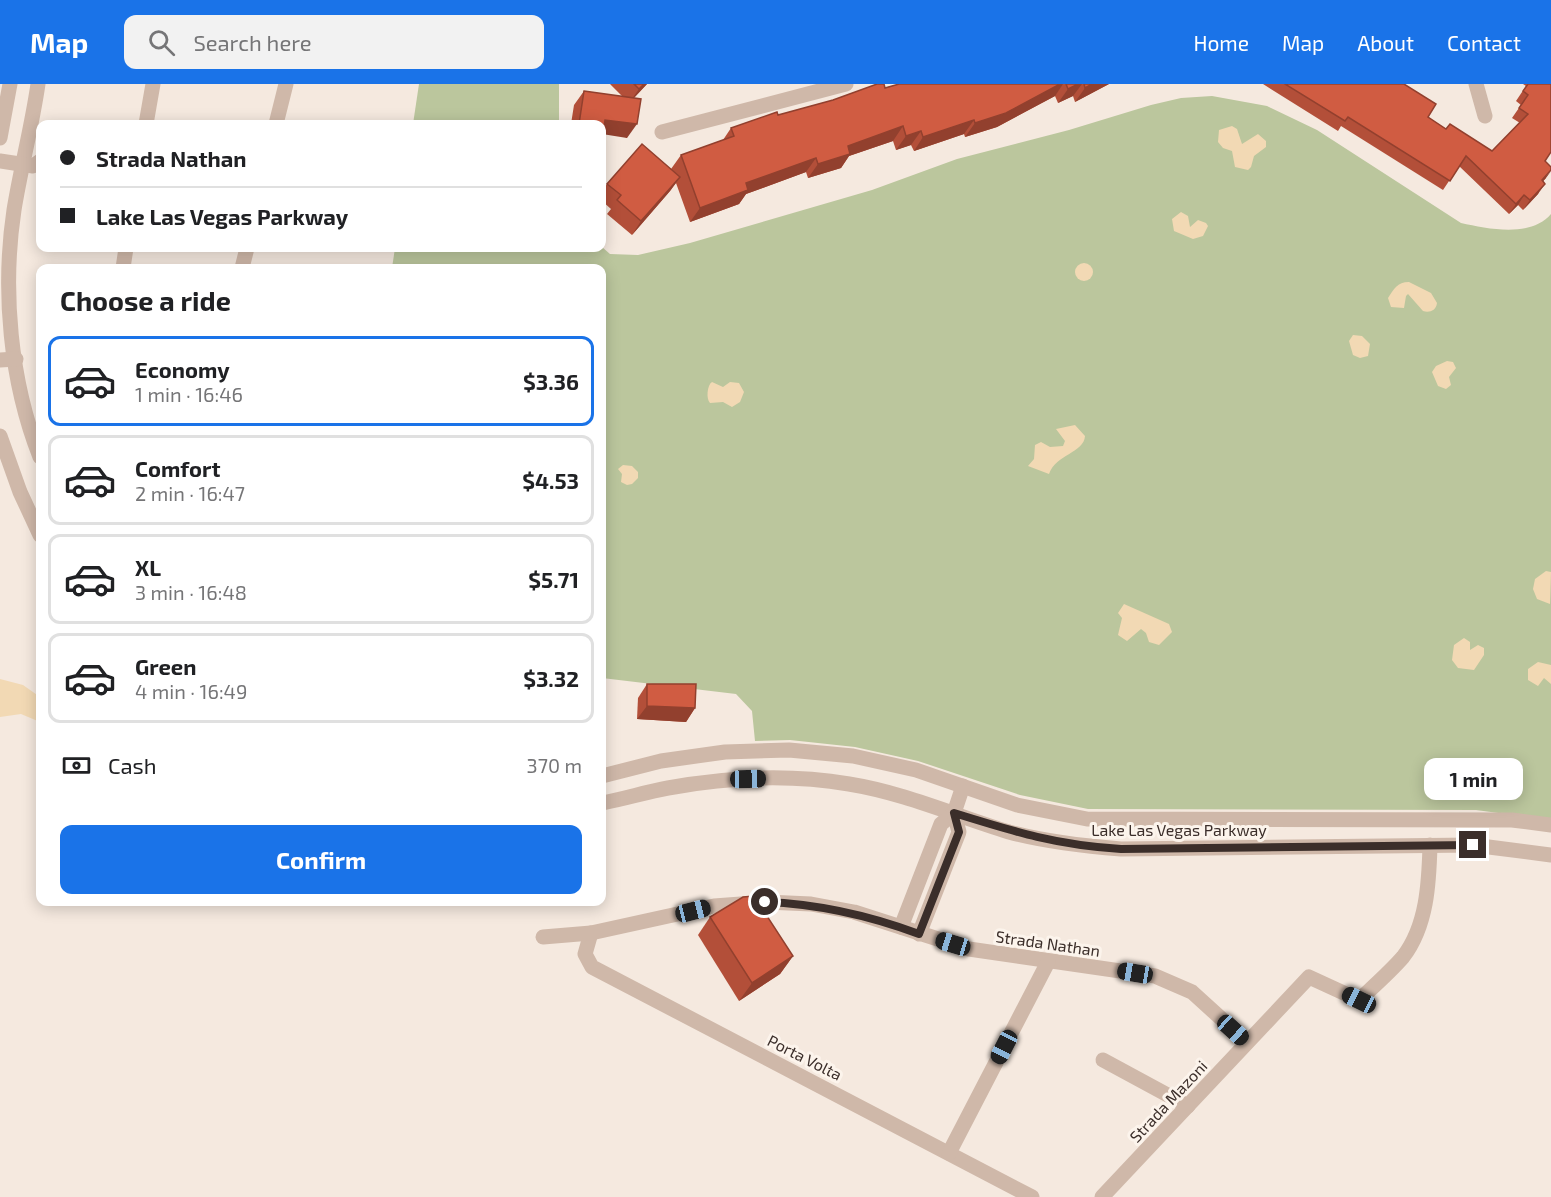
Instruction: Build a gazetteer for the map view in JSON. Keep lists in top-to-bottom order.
{
  "streets": {
    "street": [
      "Lake Las Vegas Parkway",
      "Strada Nathan",
      "Porta Volta",
      "Strada Mazoni"
    ]
  },
  "crossings": [
    ["Lake Las Vegas Parkway", "Strada Mazoni"],
    ["Strada Nathan", "Porta Volta"],
    ["Strada Nathan", "Strada Mazoni"]
  ],
  "page": {
    "header": "Map",
    "search": "Search here",
    "nav": [
      "Home",
      "Map",
      "About",
      "Contact"
    ],
    "banner": ["Strada Nathan", "Lake Las Vegas Parkway"],
    "heading": "Choose a ride",
    "list": [
      {
        "name": "Economy",
        "note": "1 min · 16:46",
        "value": "$3.36"
      },
      {
        "name": "Comfort",
        "note": "2 min · 16:47",
        "value": "$4.53"
      },
      {
        "name": "XL",
        "note": "3 min · 16:48",
        "value": "$5.71"
      },
      {
        "name": "Green",
        "note": "4 min · 16:49",
        "value": "$3.32"
      }
    ],
    "pay": ["Cash", "370 m"],
    "bubble": "1 min",
    "buttons": "Confirm"
  }
}
